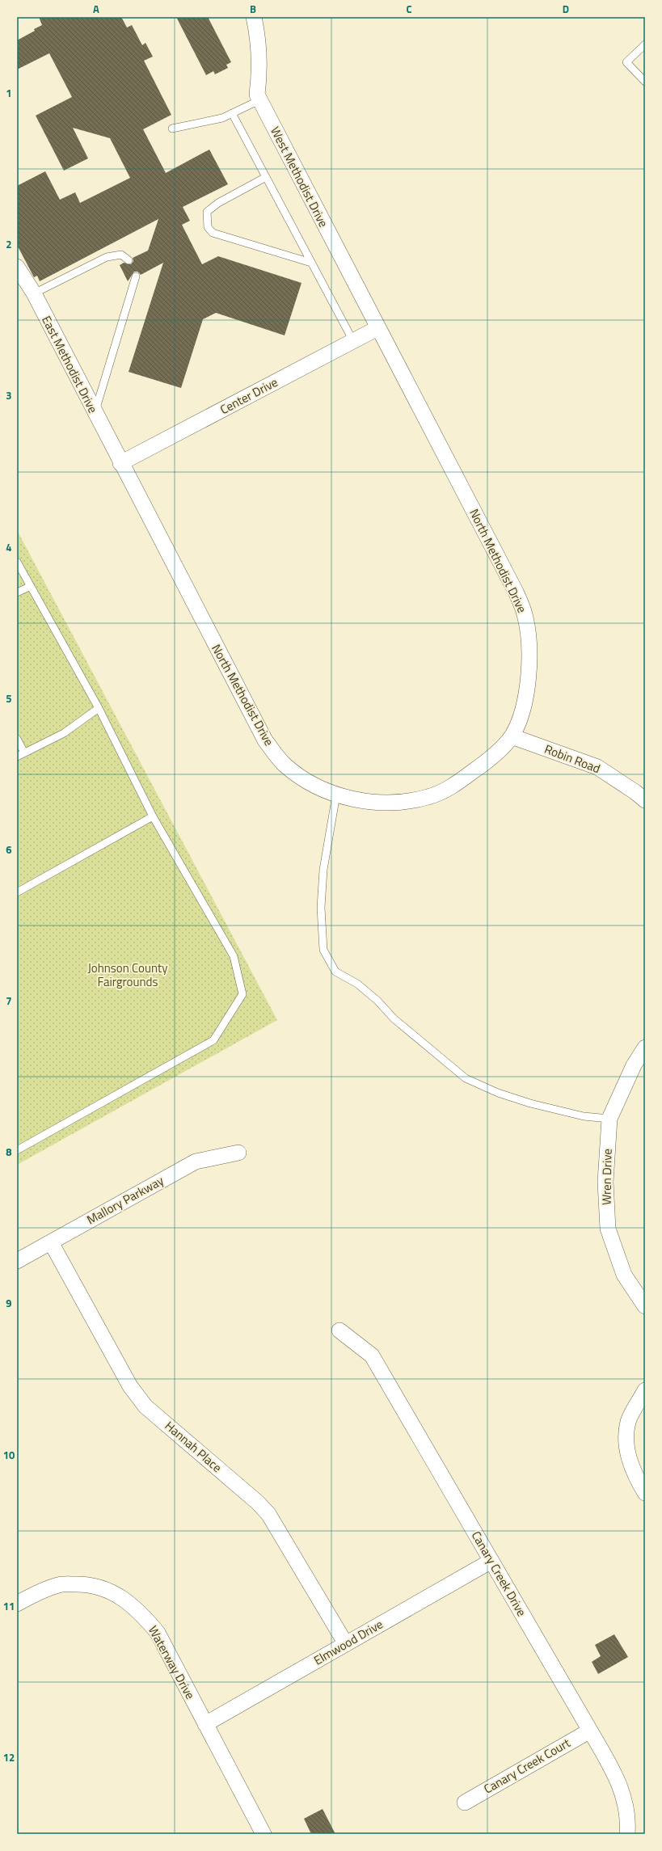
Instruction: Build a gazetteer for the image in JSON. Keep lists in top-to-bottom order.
{
  "streets": {
    "street": [
      "West Methodist Drive",
      "East Methodist Drive",
      "Center Drive",
      "North Methodist Drive",
      "Robin Road",
      "Wren Drive",
      "Mallory Parkway",
      "Hannah Place",
      "Canary Creek Drive",
      "Elmwood Drive",
      "Waterway Drive",
      "Canary Creek Court"
    ]
  },
  "crossings": [
    ["West Methodist Drive", "Center Drive"],
    ["West Methodist Drive", "North Methodist Drive"],
    ["East Methodist Drive", "Center Drive"],
    ["East Methodist Drive", "North Methodist Drive"],
    ["Center Drive", "North Methodist Drive"],
    ["North Methodist Drive", "Robin Road"],
    ["Mallory Parkway", "Hannah Place"],
    ["Hannah Place", "Elmwood Drive"],
    ["Canary Creek Drive", "Elmwood Drive"],
    ["Canary Creek Drive", "Canary Creek Court"],
    ["Elmwood Drive", "Waterway Drive"]
  ],
  "parks": ["Johnson County Fairgrounds"],
  "grid": {
    "columns": [
      "A",
      "B",
      "C",
      "D"
    ],
    "rows": [
      "1",
      "2",
      "3",
      "4",
      "5",
      "6",
      "7",
      "8",
      "9",
      "10",
      "11",
      "12"
    ]
  }
}
